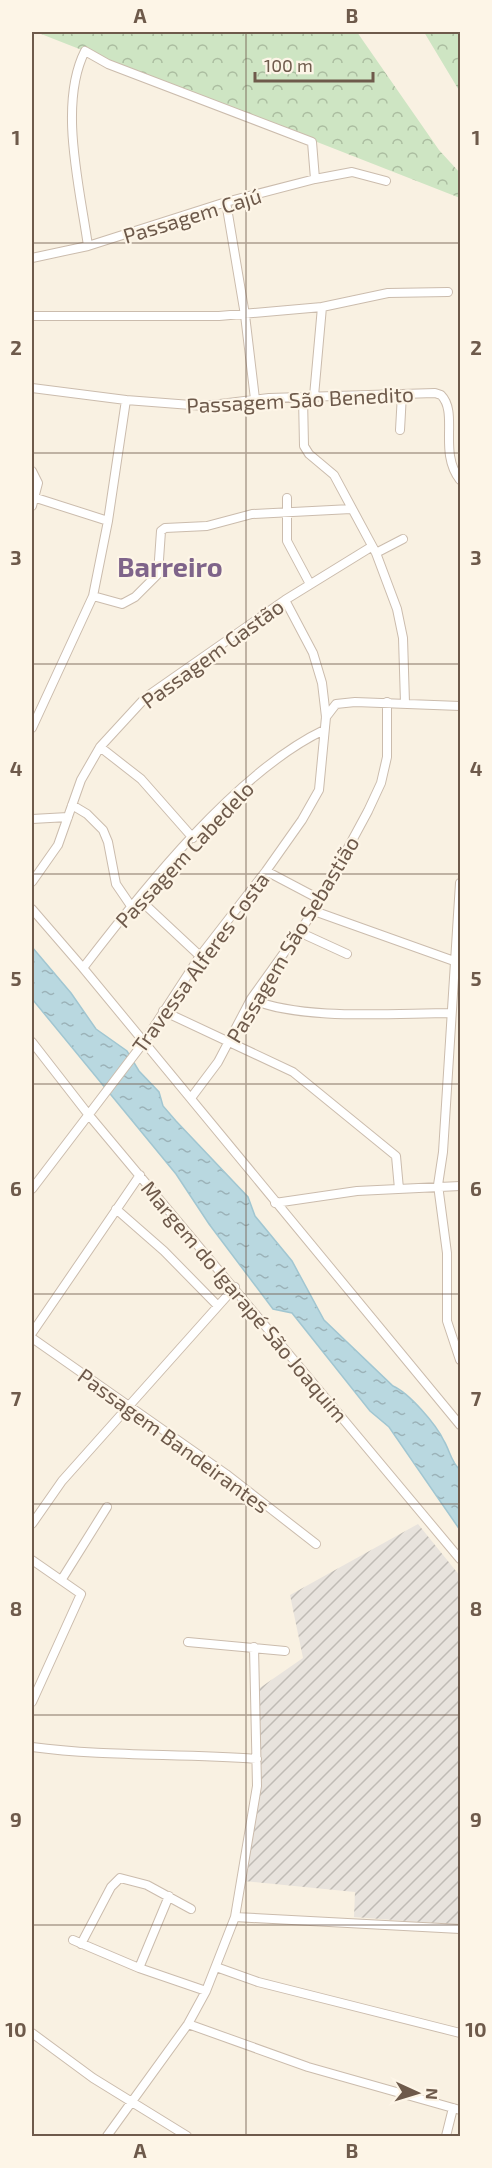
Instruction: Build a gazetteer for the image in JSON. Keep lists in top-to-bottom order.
{
  "streets": {
    "street": [
      "Passagem Cajú",
      "Passagem São Benedito",
      "Passagem Gastão",
      "Passagem Cabedelo",
      "Passagem São Sebastião",
      "Travessa Alferes Costa",
      "Margem do Igarapé São Joaquim",
      "Passagem Bandeirantes"
    ]
  },
  "crossings": [
    ["Passagem Gastão", "Travessa Alferes Costa"],
    ["Passagem Cabedelo", "Travessa Alferes Costa"],
    ["Travessa Alferes Costa", "Margem do Igarapé São Joaquim"]
  ],
  "districts": ["Barreiro"],
  "scale_bar": "100 m",
  "north": "right",
  "grid": {
    "columns": ["A", "B"],
    "rows": [
      "1",
      "2",
      "3",
      "4",
      "5",
      "6",
      "7",
      "8",
      "9",
      "10"
    ]
  }
}
